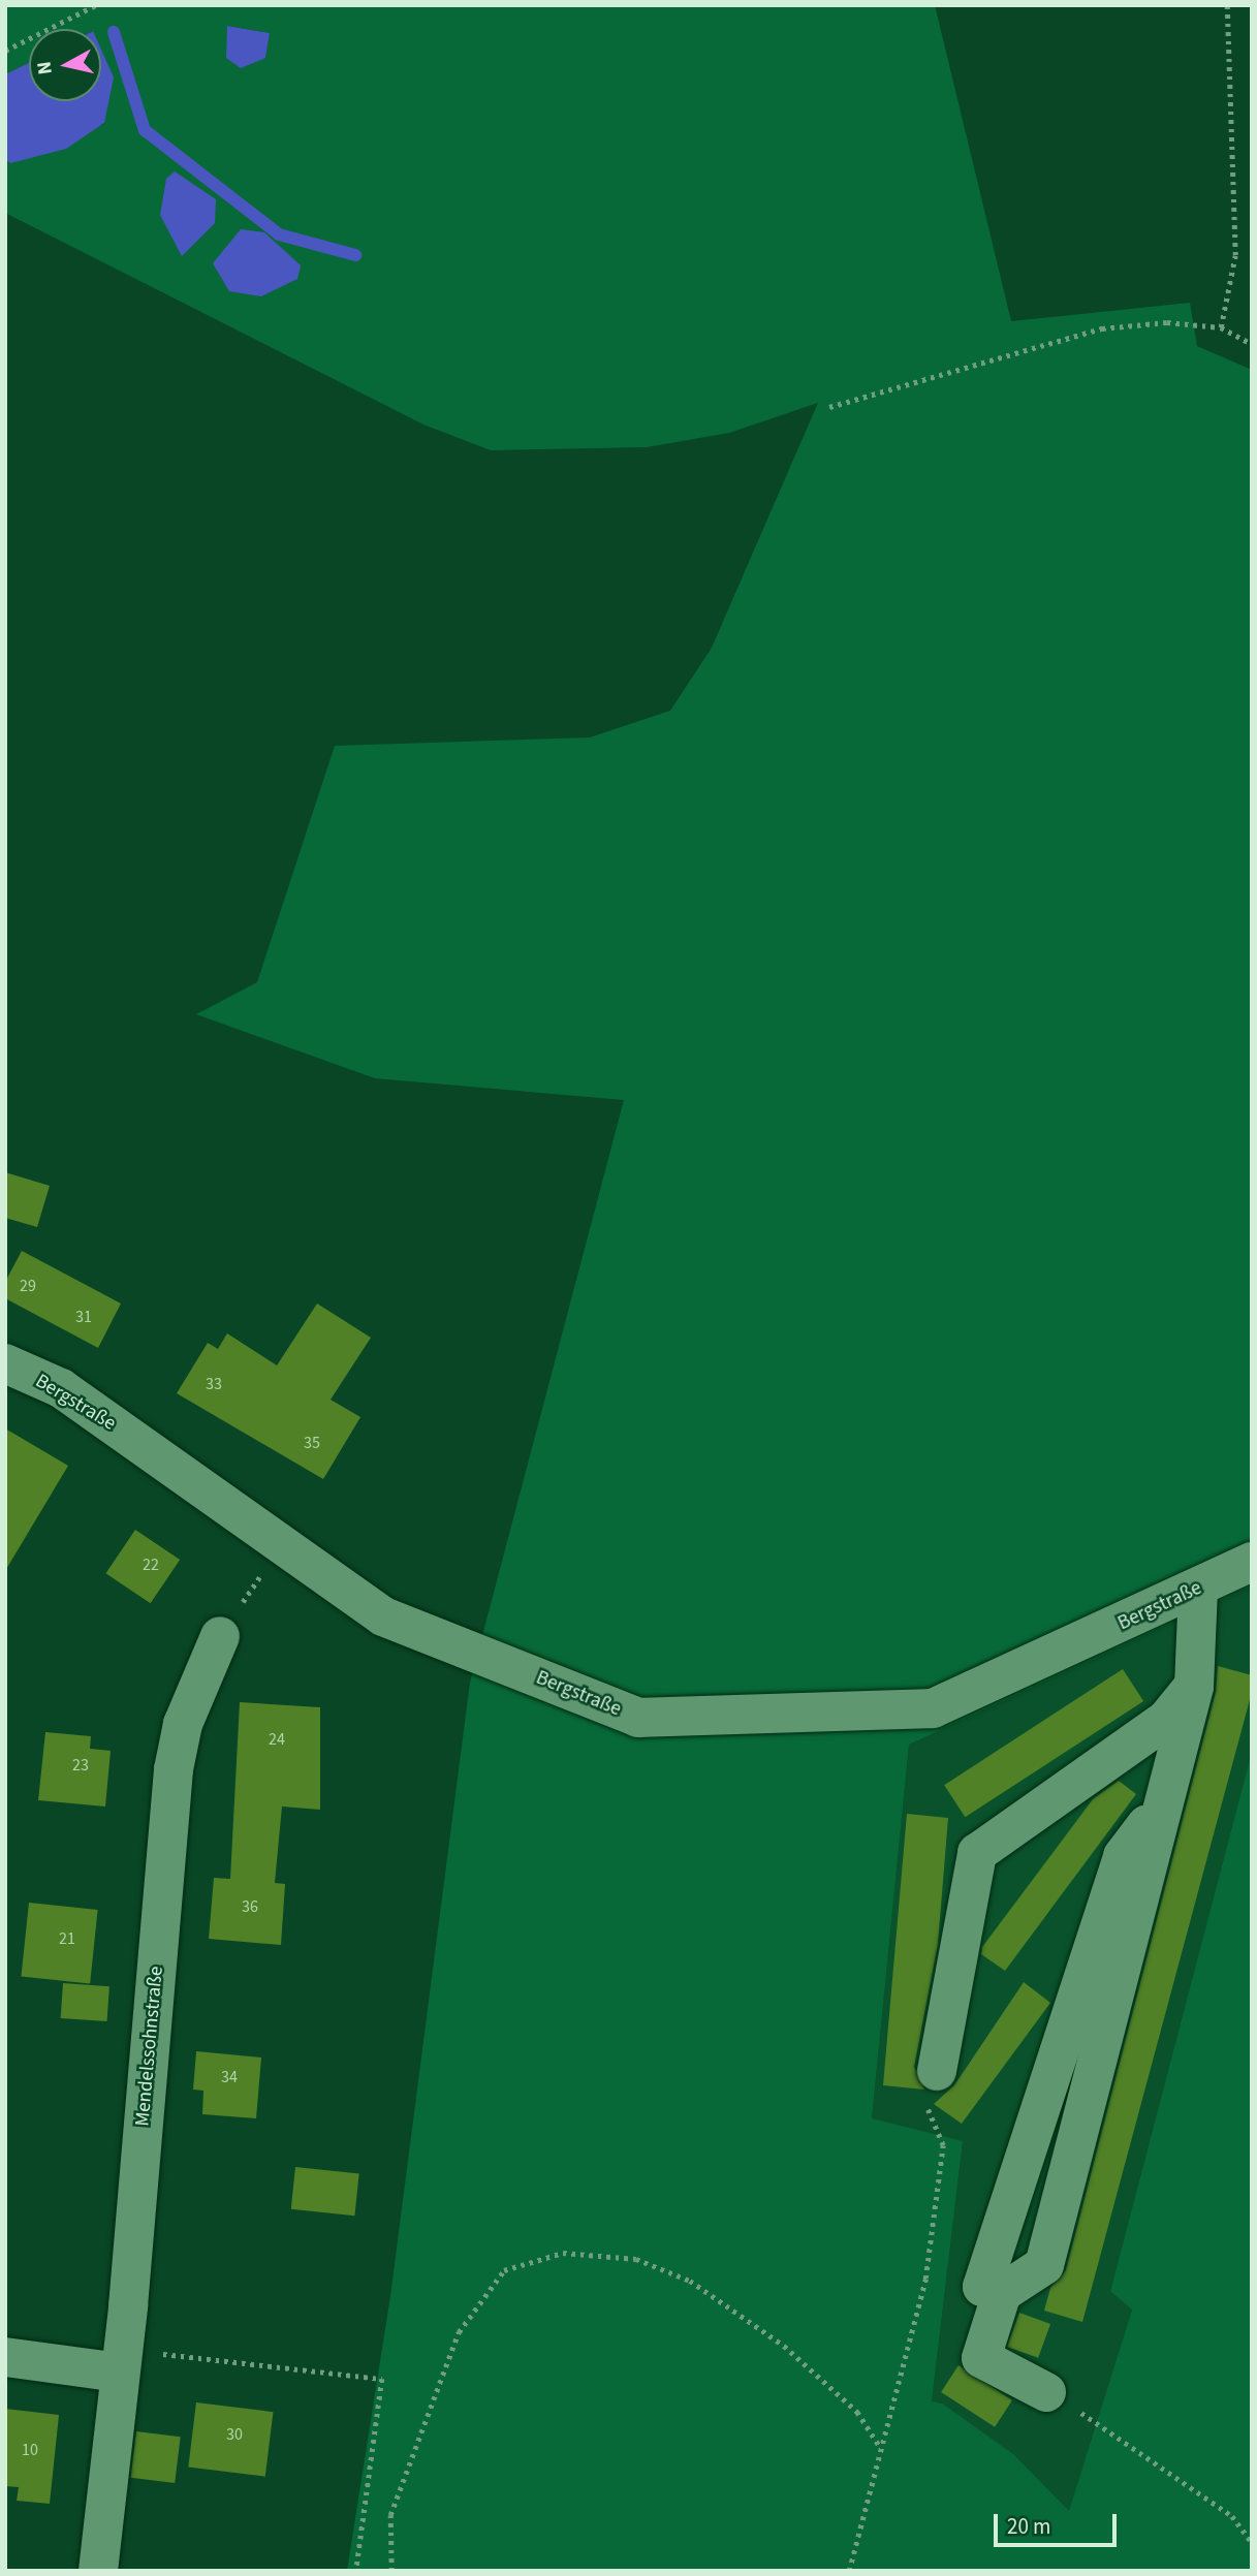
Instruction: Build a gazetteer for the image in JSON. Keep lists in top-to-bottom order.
{
  "streets": {
    "street": ["Bergstraße", "Mendelssohnstraße"]
  },
  "house_numbers": [
    "29",
    "31",
    "33",
    "35",
    "22",
    "24",
    "23",
    "36",
    "21",
    "34",
    "30",
    "10"
  ],
  "scale_bar": "20 m",
  "north": "left"
}
